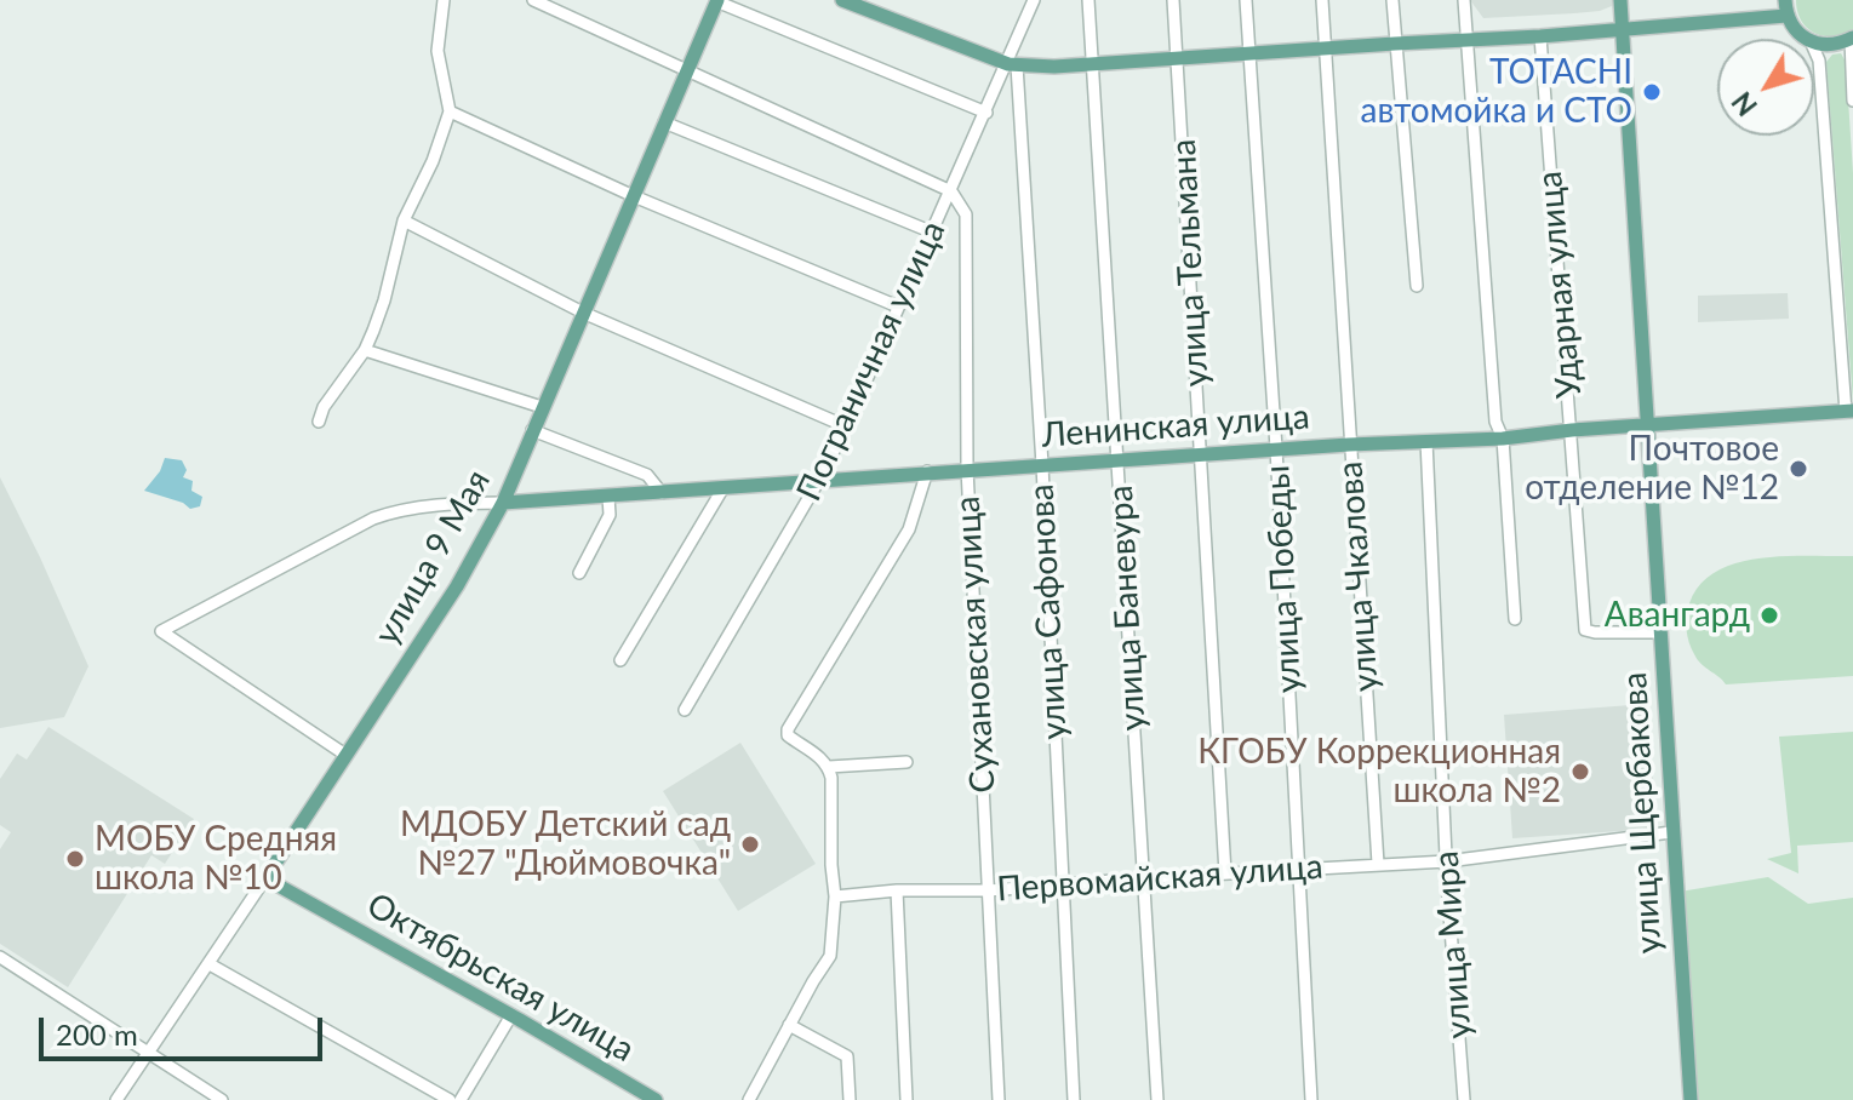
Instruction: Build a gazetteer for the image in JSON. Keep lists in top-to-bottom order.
{
  "streets": {
    "main road": [
      "Ленинская улица",
      "улица 9 Мая",
      "улица Щербакова",
      "Октябрьская улица"
    ],
    "street": [
      "улица Тельмана",
      "Ударная улица",
      "Пограничная улица",
      "улица Чкалова",
      "улица Победы",
      "улица Баневура",
      "улица Сафонова",
      "Сухановская улица",
      "Первомайская улица",
      "улица Мира"
    ]
  },
  "crossings": [
    ["улица Тельмана", "Ленинская улица"],
    ["улица Тельмана", "Первомайская улица"],
    ["Ударная улица", "Ленинская улица"],
    ["Ударная улица", "улица Щербакова"],
    ["Пограничная улица", "Ленинская улица"],
    ["Пограничная улица", "улица Сафонова"],
    ["Пограничная улица", "Сухановская улица"],
    ["Ленинская улица", "улица 9 Мая"],
    ["Ленинская улица", "улица Чкалова"],
    ["Ленинская улица", "улица Победы"],
    ["Ленинская улица", "улица Баневура"],
    ["Ленинская улица", "улица Сафонова"],
    ["Ленинская улица", "Сухановская улица"],
    ["Ленинская улица", "улица Щербакова"],
    ["Ленинская улица", "улица Мира"],
    ["улица 9 Мая", "Октябрьская улица"],
    ["улица Чкалова", "Первомайская улица"],
    ["улица Победы", "Первомайская улица"],
    ["улица Баневура", "Первомайская улица"],
    ["улица Сафонова", "Первомайская улица"],
    ["Сухановская улица", "Первомайская улица"],
    ["улица Щербакова", "Первомайская улица"],
    ["Первомайская улица", "улица Мира"]
  ],
  "places": [
    "TOTACHI автомойка и СТО",
    "Почтовое отделение №12",
    "Авангард",
    "КГОБУ Коррекционная школа №2",
    "МДОБУ Детский сад №27 \"Дюймовочка\"",
    "МОБУ Средняя школа №10"
  ],
  "scale_bar": "200 m",
  "north": "bottom left"
}
